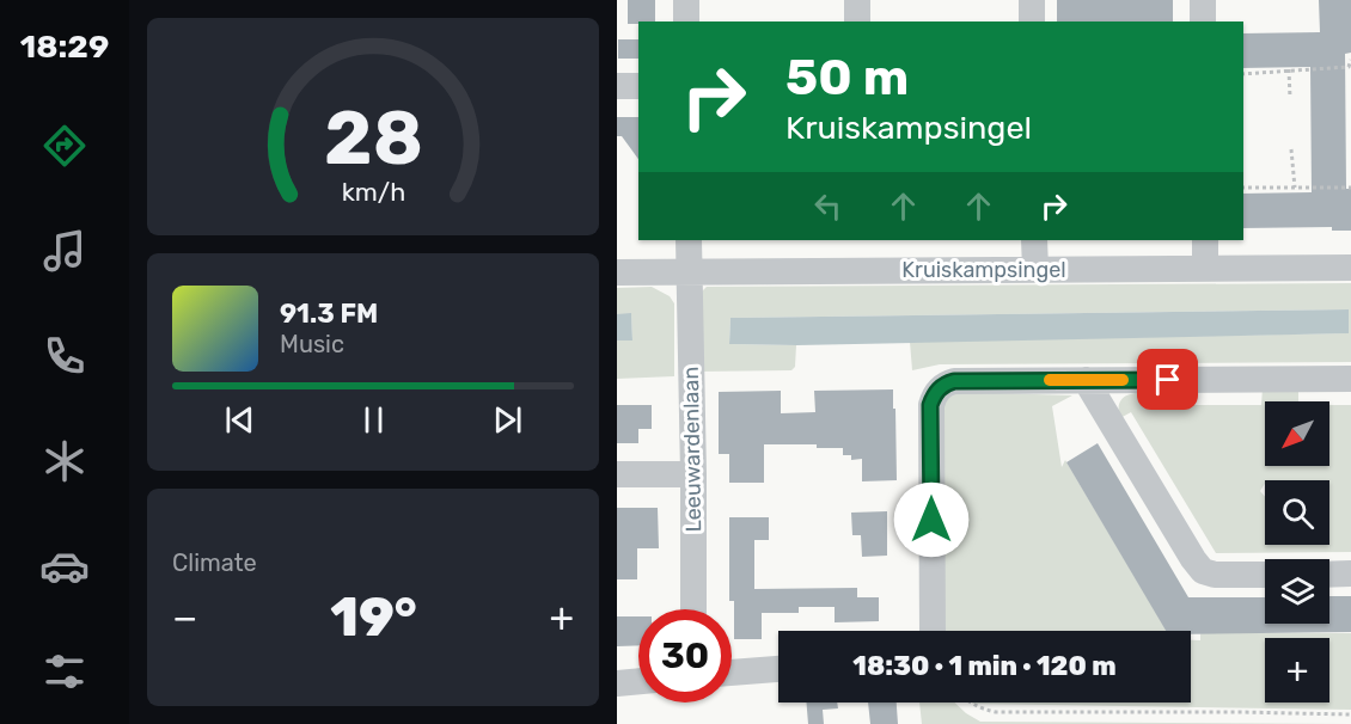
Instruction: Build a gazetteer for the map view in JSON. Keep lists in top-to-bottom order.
{
  "streets": {
    "street": ["Kruiskampsingel", "Leeuwardenlaan"]
  },
  "crossings": [
    ["Kruiskampsingel", "Leeuwardenlaan"]
  ],
  "north": "bottom left",
  "page": {
    "tabs": "18:29",
    "turn": ["50 m", "Kruiskampsingel"],
    "song": ["91.3 FM", "Music"],
    "map_buttons": "+",
    "tile": "Climate",
    "heat": ["−", "19°", "+"],
    "limit": "30",
    "trip": "18:30 · 1 min · 120 m",
    "gauge": ["28", "km/h"]
  }
}
